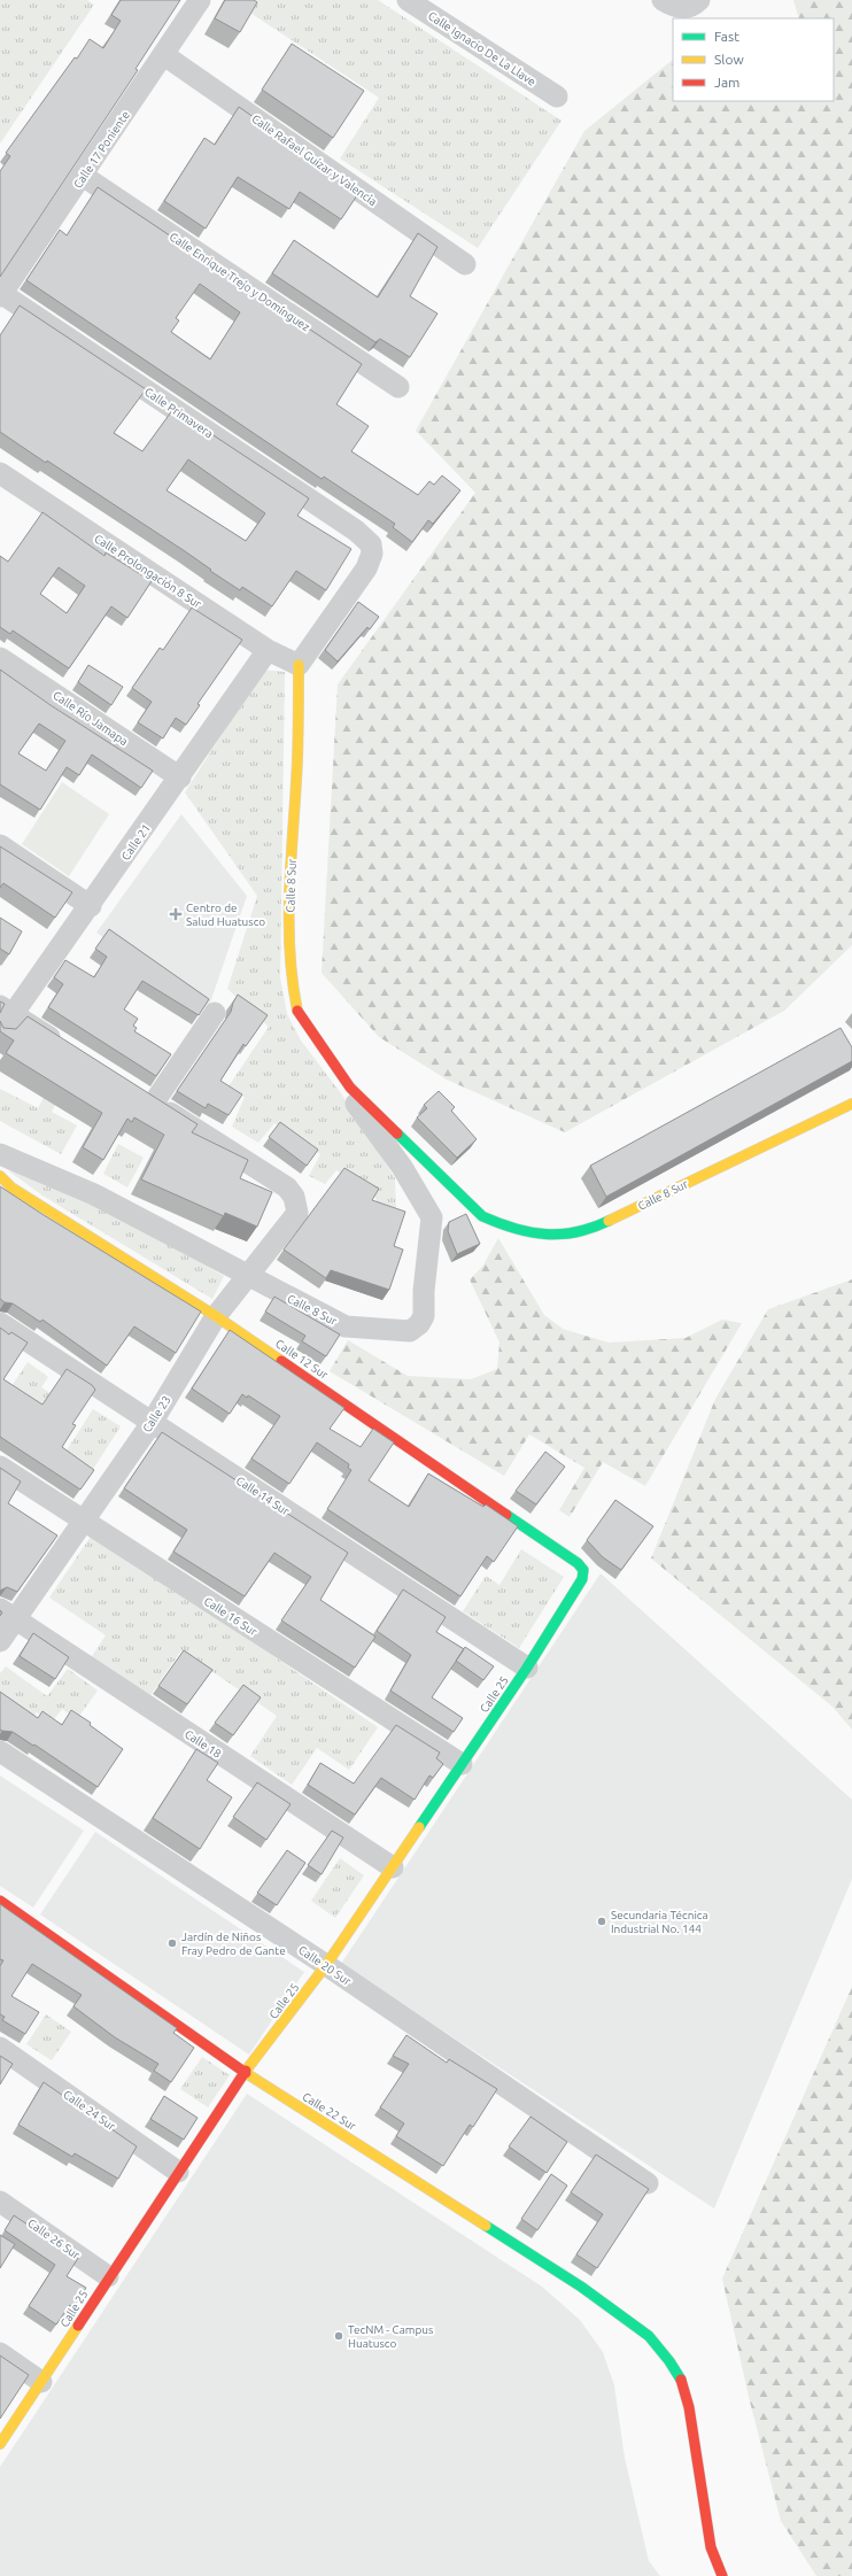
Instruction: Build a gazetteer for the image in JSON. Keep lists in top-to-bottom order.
{
  "streets": {
    "street": [
      "Calle Ignacio De La Llave",
      "Calle 17 Poniente",
      "Calle Rafael Guízar y Valencia",
      "Calle Enrique Trejo y Domínguez",
      "Calle Primavera",
      "Calle Prolongación 8 Sur",
      "Calle Río Jamapa",
      "Calle 21",
      "Calle 8 Sur",
      "Calle 12 Sur",
      "Calle 23",
      "Calle 14 Sur",
      "Calle 16 Sur",
      "Calle 25",
      "Calle 18",
      "Calle 20 Sur",
      "Calle 24 Sur",
      "Calle 22 Sur",
      "Calle 26 Sur"
    ]
  },
  "crossings": [
    ["Calle 17 Poniente", "Calle Rafael Guízar y Valencia"],
    ["Calle 17 Poniente", "Calle Enrique Trejo y Domínguez"],
    ["Calle 17 Poniente", "Calle Primavera"],
    ["Calle Primavera", "Calle Prolongación 8 Sur"],
    ["Calle Primavera", "Calle 8 Sur"],
    ["Calle Prolongación 8 Sur", "Calle 21"],
    ["Calle Prolongación 8 Sur", "Calle 8 Sur"],
    ["Calle Río Jamapa", "Calle 21"],
    ["Calle 8 Sur", "Calle 23"],
    ["Calle 12 Sur", "Calle 23"],
    ["Calle 12 Sur", "Calle 25"],
    ["Calle 23", "Calle 14 Sur"],
    ["Calle 23", "Calle 16 Sur"],
    ["Calle 23", "Calle 18"],
    ["Calle 14 Sur", "Calle 25"],
    ["Calle 16 Sur", "Calle 25"],
    ["Calle 25", "Calle 18"],
    ["Calle 25", "Calle 20 Sur"],
    ["Calle 25", "Calle 24 Sur"],
    ["Calle 25", "Calle 22 Sur"],
    ["Calle 25", "Calle 26 Sur"]
  ],
  "places": {
    "health": ["Centro de Salud Huatusco"],
    "other": ["Secundaria Técnica Industrial No. 144", "Jardín de Niños Fray Pedro de Gante", "TecNM - Campus Huatusco"]
  },
  "legend": ["Fast", "Slow", "Jam"]
}
